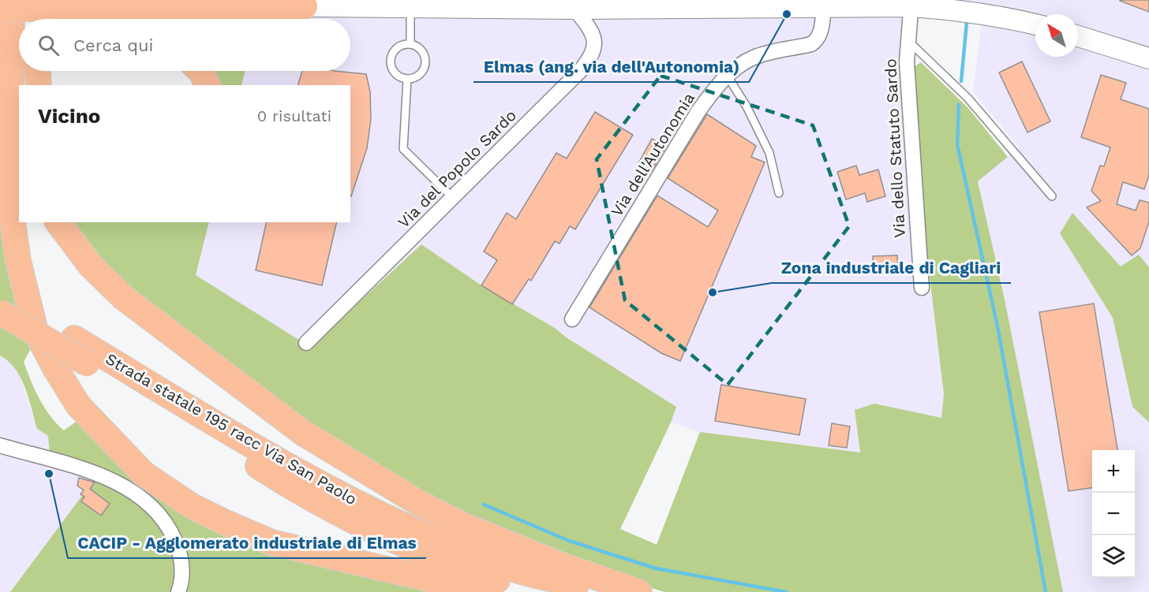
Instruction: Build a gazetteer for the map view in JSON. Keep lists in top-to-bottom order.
{
  "streets": {
    "highway": ["Strada statale 195 racc Via San Paolo"],
    "street": ["Via dello Statuto Sardo", "Via dell'Autonomia", "Via del Popolo Sardo"]
  },
  "places": ["Elmas (ang. via dell'Autonomia)", "Zona industriale di Cagliari", "CACIP - Agglomerato industriale di Elmas"],
  "north": "top left",
  "page": {
    "search": "Cerca qui",
    "heading": ["Vicino", "0 risultati"],
    "map_buttons": ["+", "−"]
  }
}
